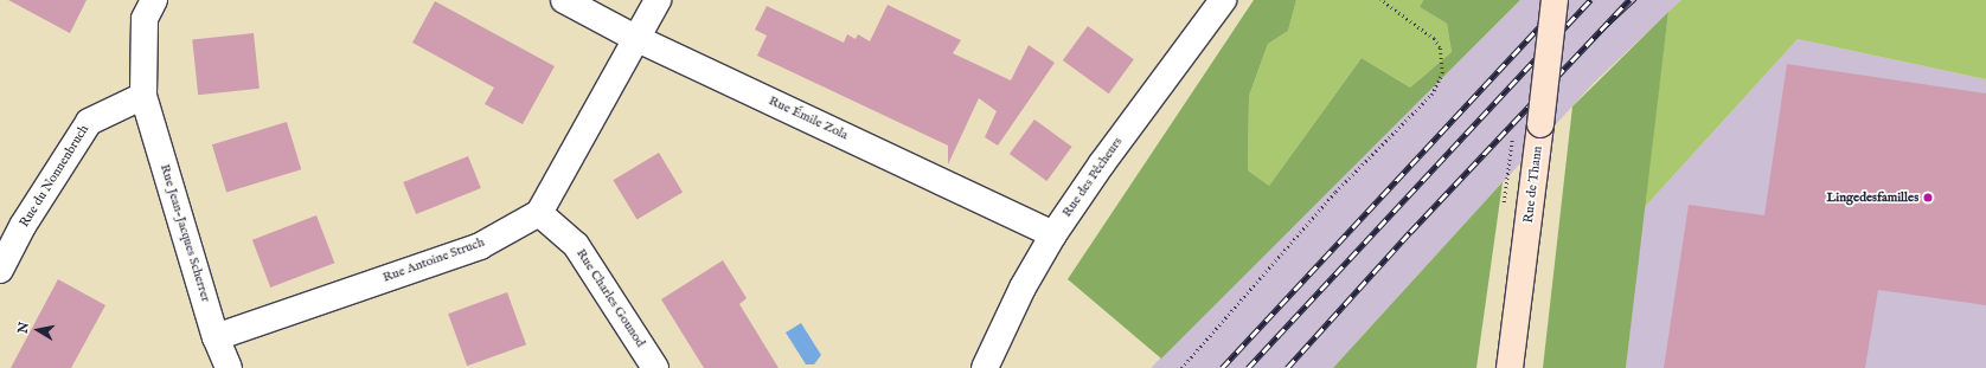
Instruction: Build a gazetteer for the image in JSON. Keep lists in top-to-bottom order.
{
  "streets": {
    "main road": ["Rue de Thann"],
    "street": [
      "Rue Émile Zola",
      "Rue du Nonnenbruch",
      "Rue des Pêcheurs",
      "Rue Jean-Jacques Scherrer",
      "Rue Antoine Struch",
      "Rue Charles Gounod"
    ]
  },
  "crossings": [
    ["Rue Émile Zola", "Rue des Pêcheurs"],
    ["Rue du Nonnenbruch", "Rue Jean-Jacques Scherrer"],
    ["Rue Jean-Jacques Scherrer", "Rue Antoine Struch"],
    ["Rue Antoine Struch", "Rue Charles Gounod"]
  ],
  "places": ["Lingedesfamilles"],
  "north": "left"
}
